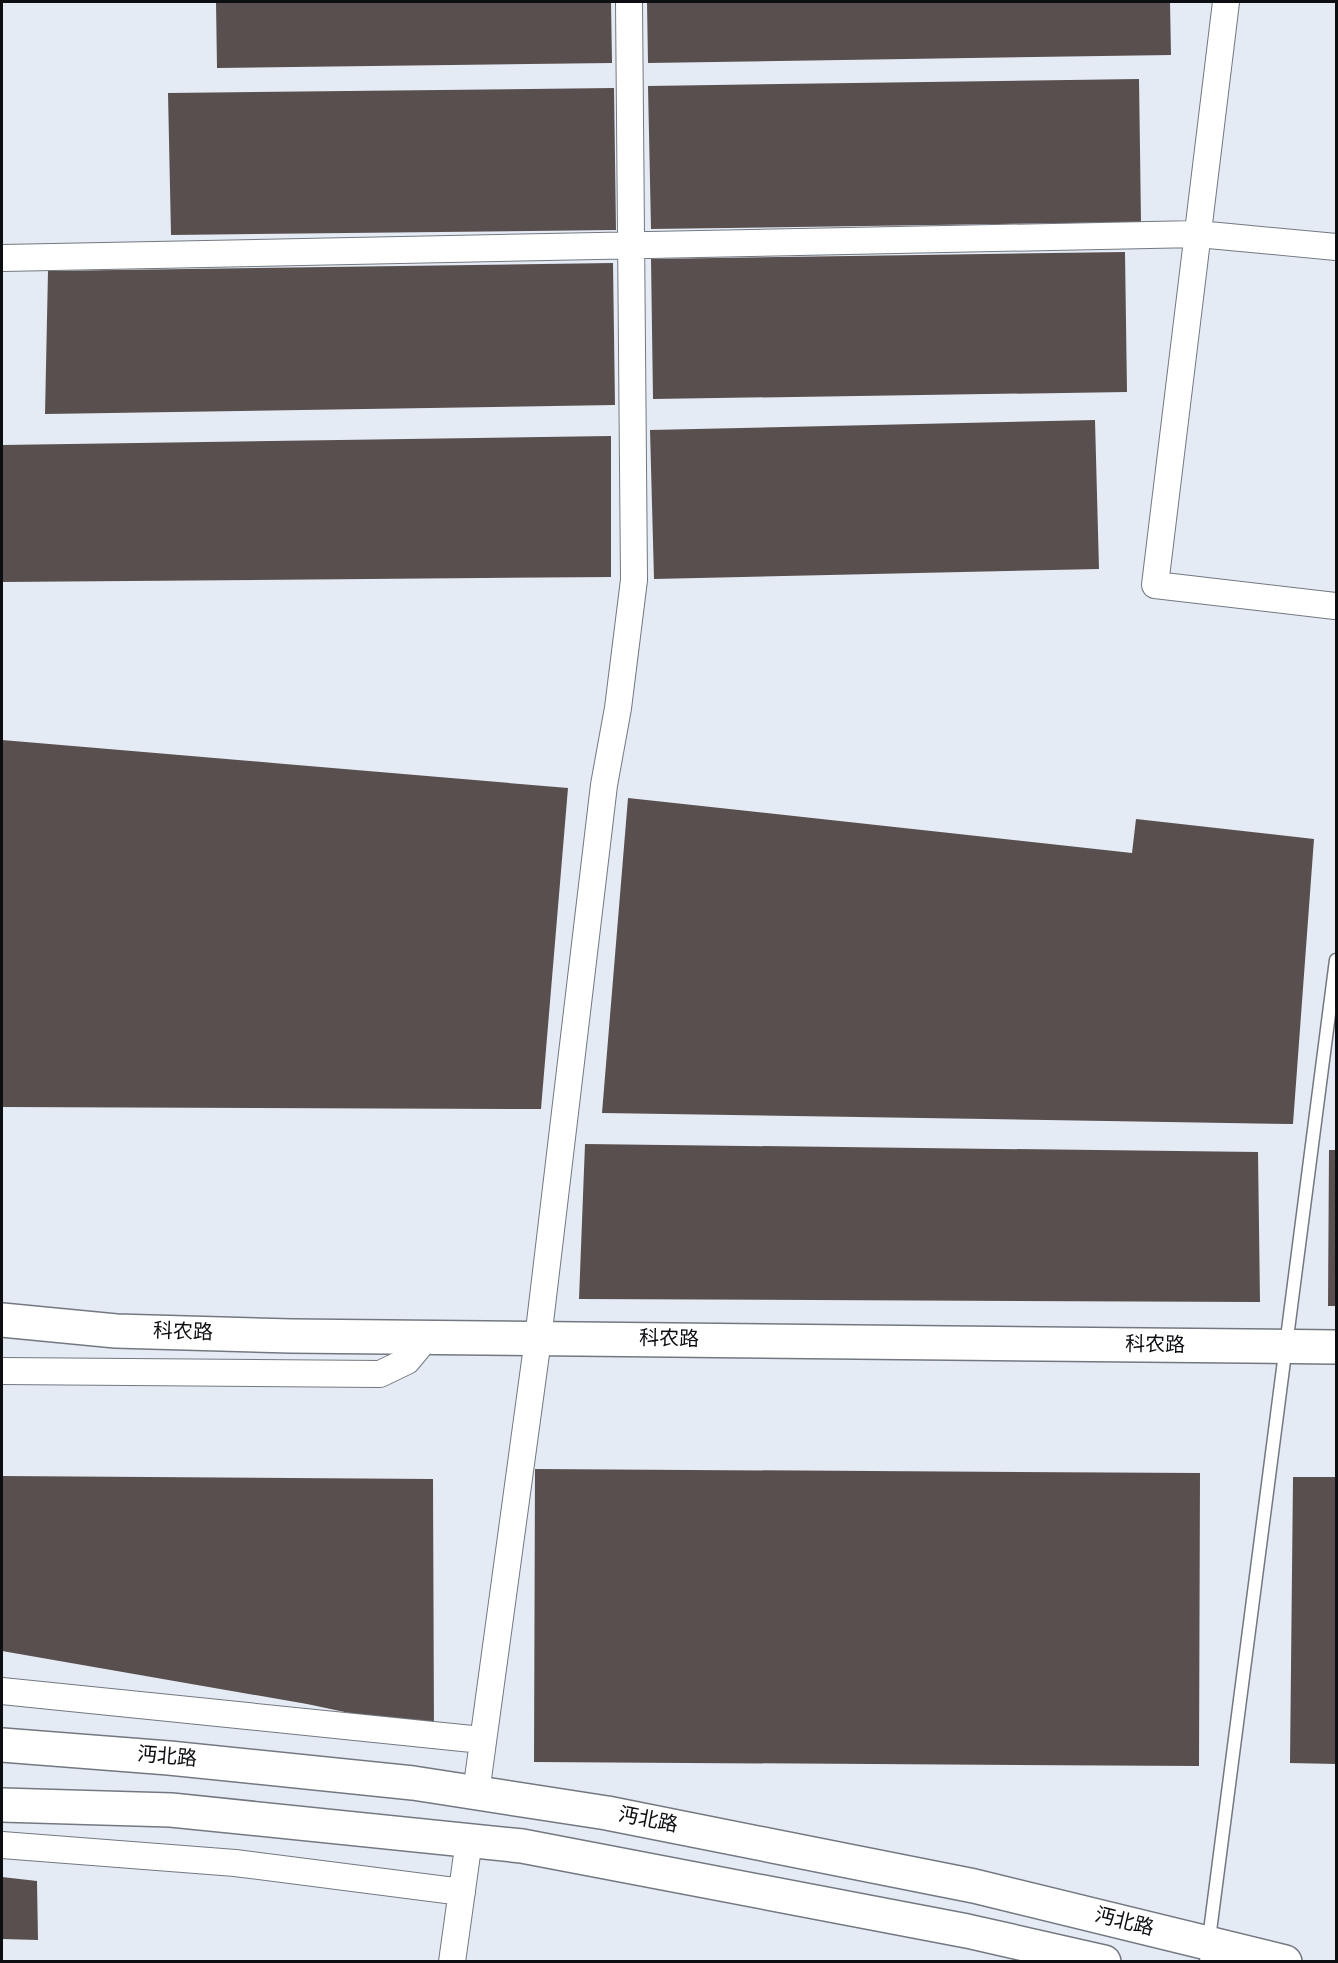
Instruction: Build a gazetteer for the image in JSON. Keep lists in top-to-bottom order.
{
  "streets": {
    "main road": ["科农路", "沔北路"]
  }
}
